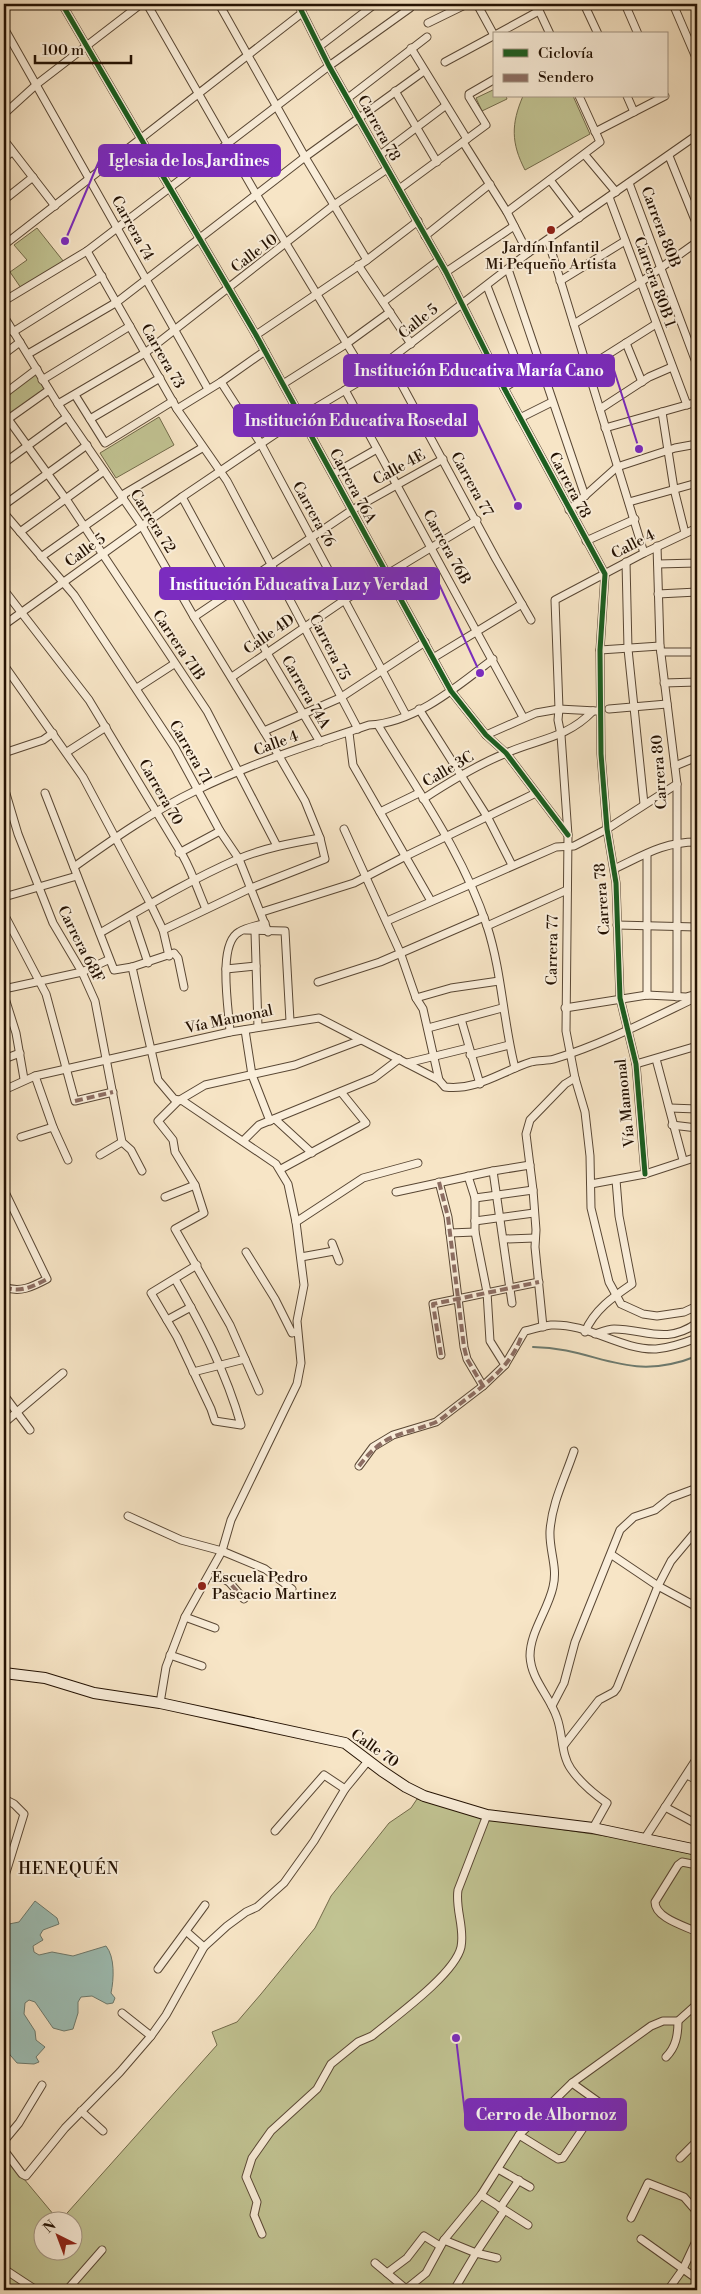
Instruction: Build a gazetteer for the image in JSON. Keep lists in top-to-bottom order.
{
  "streets": {
    "street": [
      "Carrera 78",
      "Carrera 80B",
      "Carrera 74",
      "Calle 10",
      "Carrera 80B 1",
      "Calle 5",
      "Carrera 73",
      "Calle 4E",
      "Carrera 77",
      "Carrera 76A",
      "Carrera 76",
      "Carrera 72",
      "Calle 4",
      "Carrera 76B",
      "Calle 4D",
      "Carrera 71B",
      "Carrera 75",
      "Carrera 74A",
      "Carrera 71",
      "Calle 3C",
      "Carrera 80",
      "Carrera 70",
      "Carrera 68F",
      "Vía Mamonal",
      "Calle 70"
    ]
  },
  "crossings": [
    ["Carrera 78", "Calle 10"],
    ["Carrera 78", "Calle 5"],
    ["Carrera 78", "Calle 4"],
    ["Carrera 78", "Calle 3C"],
    ["Carrera 78", "Vía Mamonal"],
    ["Carrera 80B", "Calle 5"],
    ["Carrera 74", "Calle 10"],
    ["Calle 10", "Carrera 73"],
    ["Calle 10", "Carrera 76A"],
    ["Calle 10", "Carrera 72"],
    ["Carrera 80B 1", "Calle 5"],
    ["Calle 5", "Carrera 73"],
    ["Calle 5", "Carrera 77"],
    ["Calle 5", "Carrera 76A"],
    ["Calle 5", "Carrera 76"],
    ["Calle 5", "Carrera 72"],
    ["Calle 5", "Carrera 76B"],
    ["Calle 5", "Carrera 71B"],
    ["Calle 5", "Carrera 75"],
    ["Calle 5", "Carrera 74A"],
    ["Calle 5", "Carrera 71"],
    ["Calle 5", "Carrera 70"],
    ["Carrera 73", "Carrera 75"],
    ["Calle 4E", "Carrera 77"],
    ["Calle 4E", "Carrera 76A"],
    ["Calle 4E", "Carrera 76"],
    ["Calle 4E", "Carrera 72"],
    ["Calle 4E", "Carrera 76B"],
    ["Calle 4E", "Carrera 75"],
    ["Calle 4E", "Carrera 74A"],
    ["Carrera 77", "Carrera 76A"],
    ["Carrera 77", "Calle 4"],
    ["Carrera 77", "Calle 4D"],
    ["Carrera 77", "Calle 3C"],
    ["Carrera 77", "Vía Mamonal"],
    ["Carrera 76A", "Calle 4"],
    ["Carrera 76A", "Calle 4D"],
    ["Carrera 76A", "Calle 3C"],
    ["Carrera 76", "Calle 4"],
    ["Carrera 76", "Calle 4D"],
    ["Carrera 72", "Calle 4"],
    ["Carrera 72", "Calle 4D"],
    ["Carrera 72", "Carrera 71"],
    ["Calle 4", "Carrera 76B"],
    ["Calle 4", "Carrera 71B"],
    ["Calle 4", "Carrera 75"],
    ["Calle 4", "Carrera 74A"],
    ["Calle 4", "Carrera 71"],
    ["Calle 4", "Carrera 80"],
    ["Calle 4", "Carrera 70"],
    ["Carrera 76B", "Calle 4D"],
    ["Calle 4D", "Carrera 75"],
    ["Calle 4D", "Carrera 74A"],
    ["Carrera 68F", "Vía Mamonal"]
  ],
  "districts": ["HENEQUÉN"],
  "places": [
    "Jardín Infantil Mi Pequeño Artista",
    "Iglesia de los Jardines",
    "Institución Educativa María Cano",
    "Institución Educativa Rosedal",
    "Institución Educativa Luz y Verdad",
    "Escuela Pedro Pascacio Martinez",
    "Cerro de Albornoz"
  ],
  "legend": ["Ciclovía", "Sendero"],
  "scale_bar": "100 m",
  "north": "top left"
}
